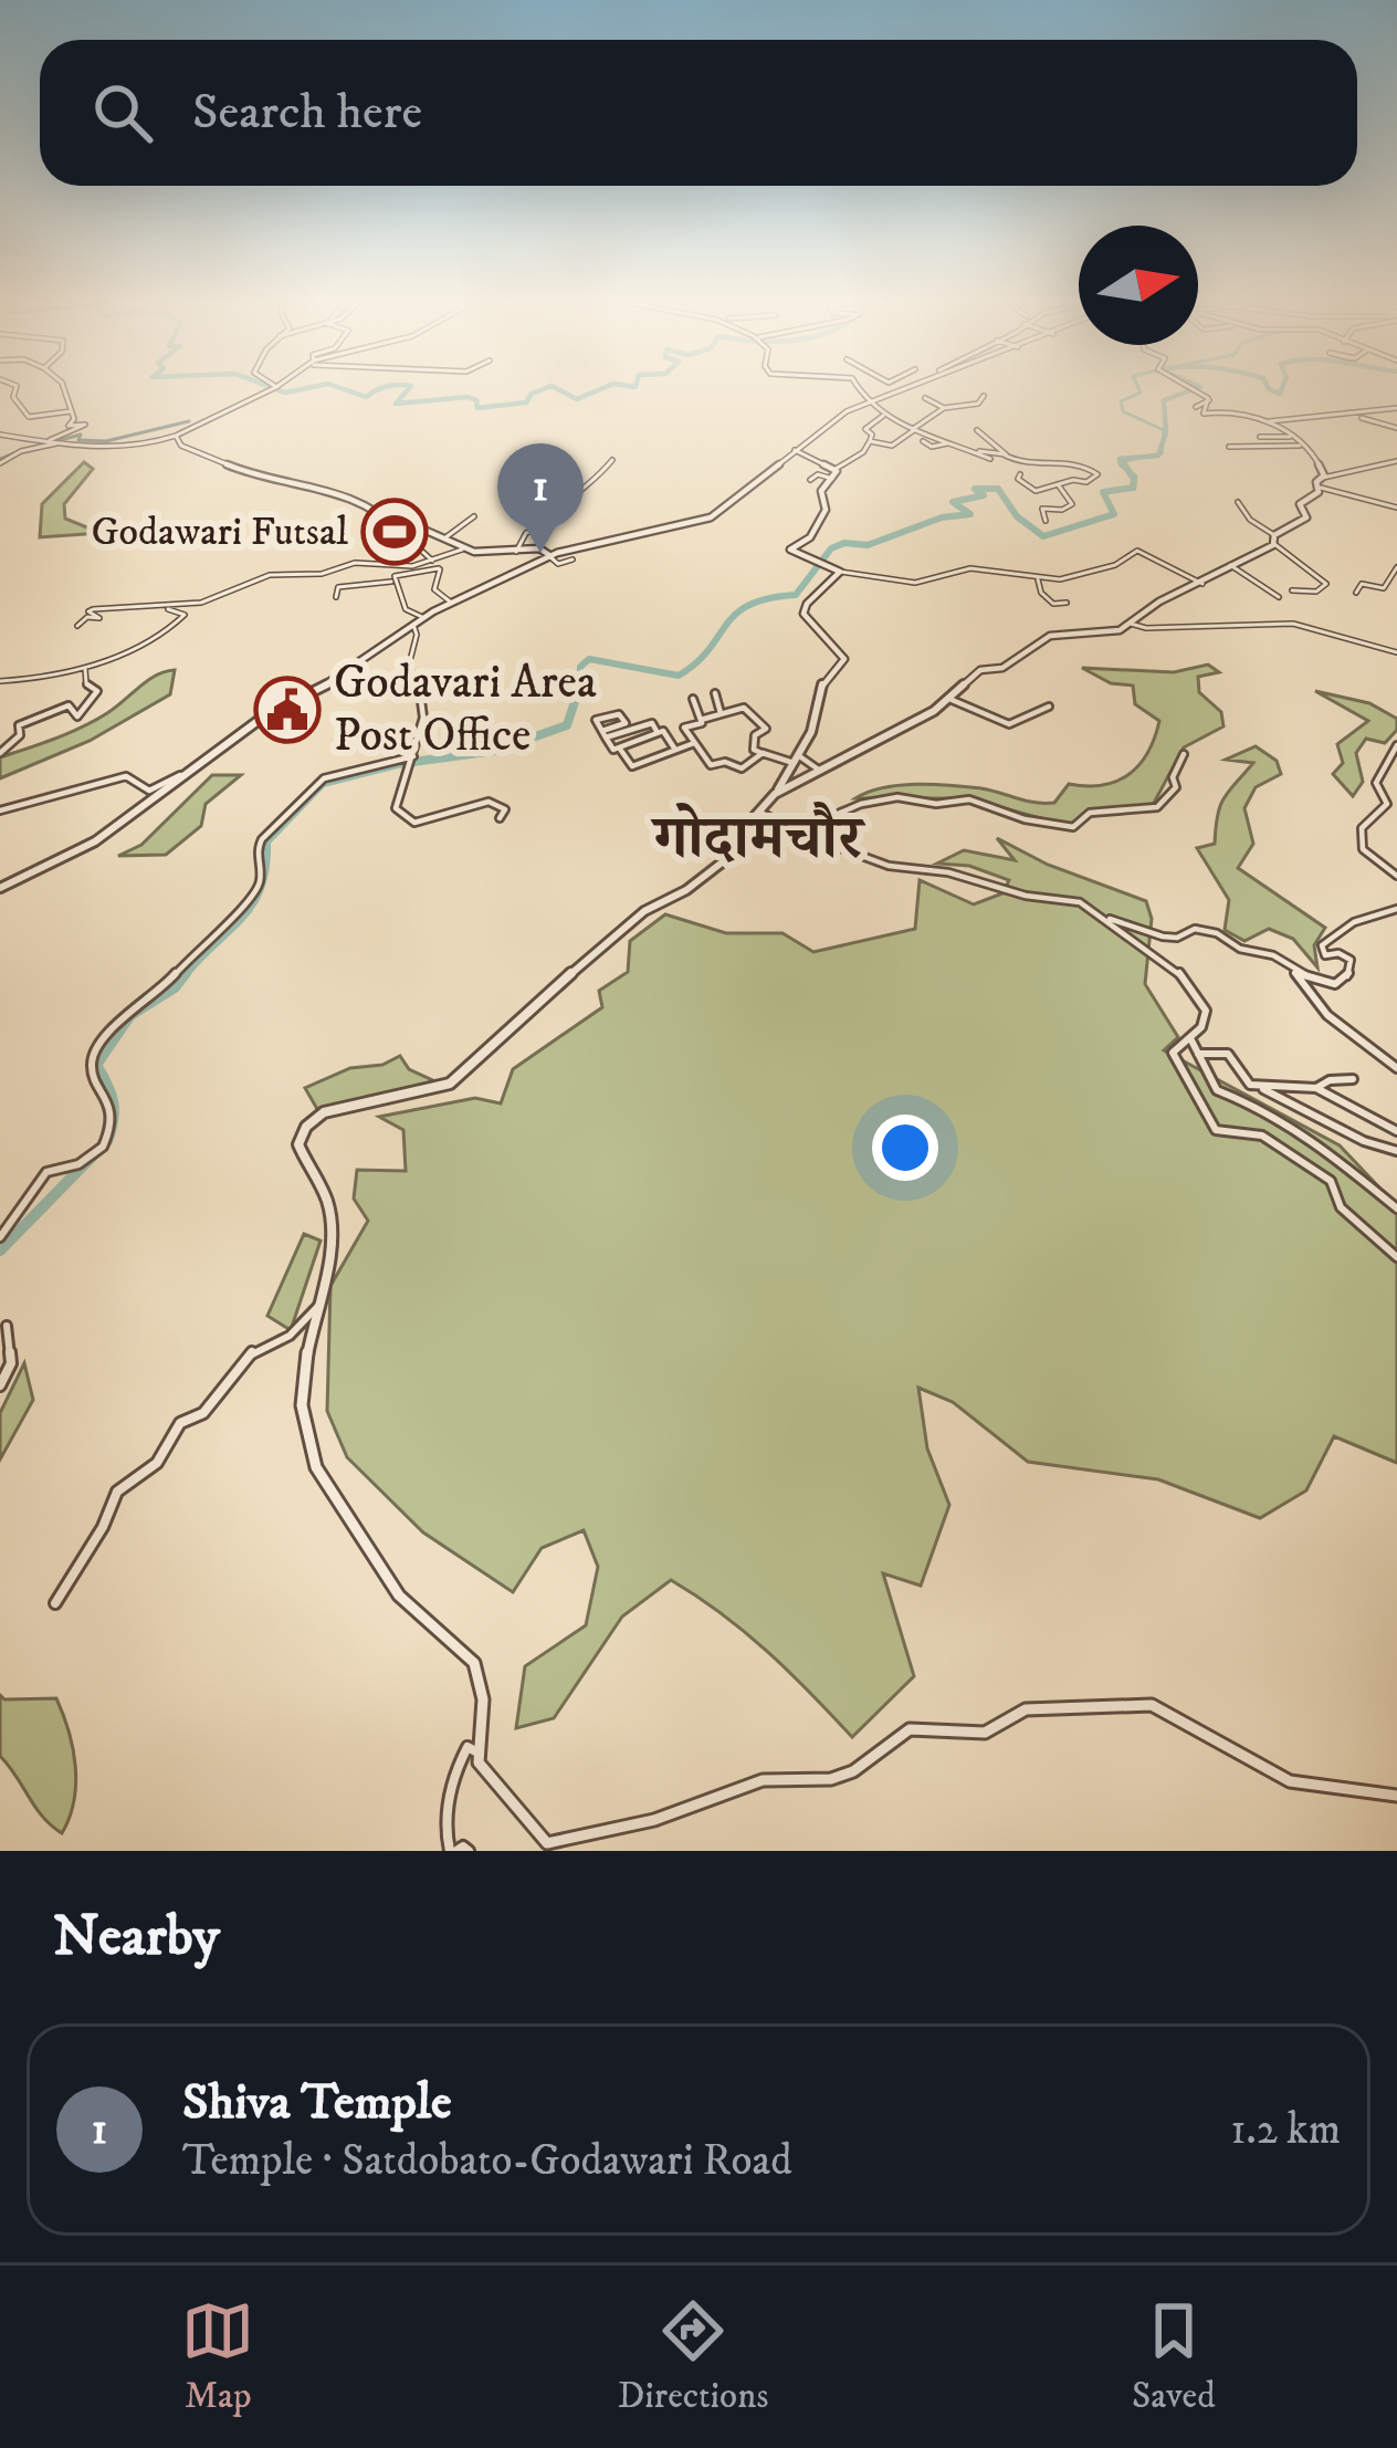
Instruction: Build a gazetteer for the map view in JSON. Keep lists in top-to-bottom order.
{
  "districts": ["गोदामचौर"],
  "places": {
    "sports": ["Godawari Futsal"],
    "public building": ["Godavari Area Post Office"]
  },
  "north": "right",
  "page": {
    "search": "Search here",
    "pins": "1",
    "heading": "Nearby",
    "list": [
      {
        "mark": "1",
        "name": "Shiva Temple",
        "note": "Temple · Satdobato-Godawari Road",
        "value": "1.2 km"
      }
    ],
    "nav": ["Map", "Directions", "Saved"]
  }
}
